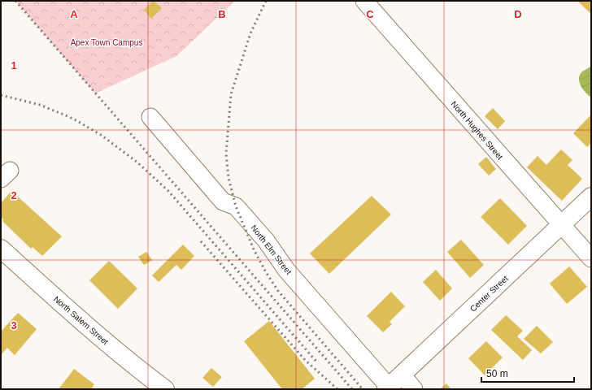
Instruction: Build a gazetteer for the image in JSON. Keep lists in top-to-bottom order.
{
  "streets": {
    "main road": ["Center Street", "North Salem Street"],
    "street": ["North Hughes Street", "North Elm Street"]
  },
  "crossings": [
    ["North Hughes Street", "Center Street"],
    ["North Elm Street", "Center Street"]
  ],
  "parks": ["Apex Town Campus"],
  "scale_bar": "50 m",
  "grid": {
    "columns": [
      "A",
      "B",
      "C",
      "D"
    ],
    "rows": ["1", "2", "3"]
  }
}
